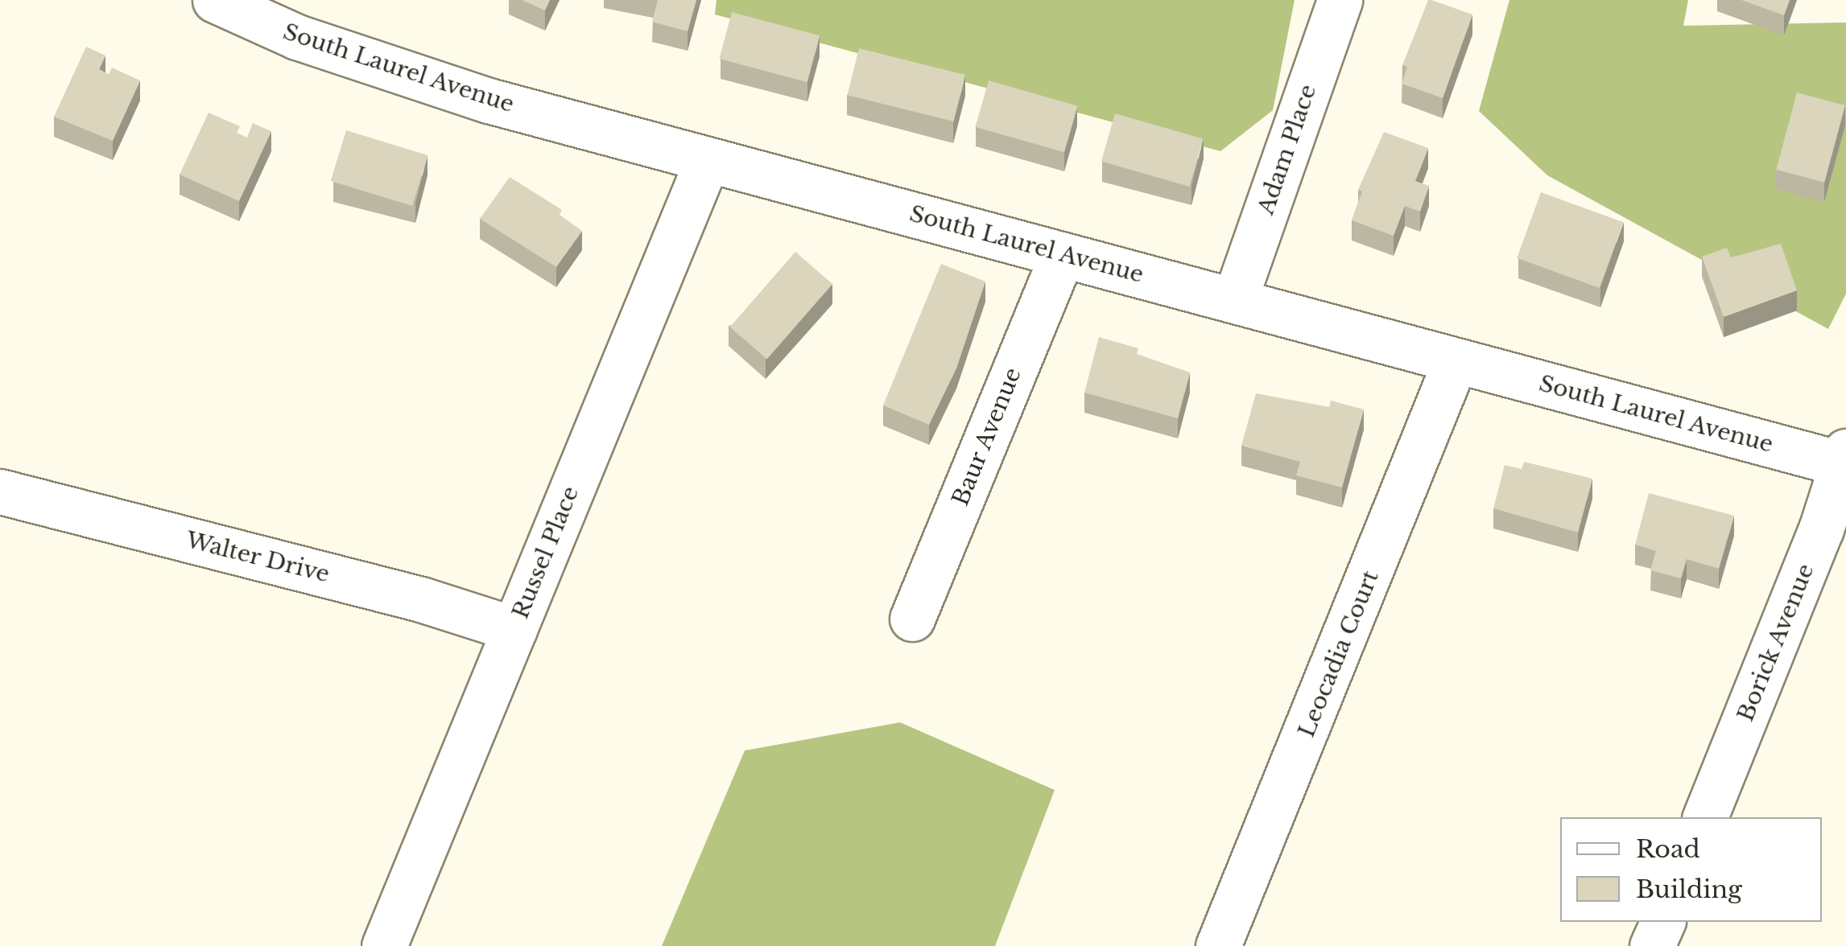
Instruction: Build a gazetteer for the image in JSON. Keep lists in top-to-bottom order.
{
  "streets": {
    "street": [
      "South Laurel Avenue",
      "Adam Place",
      "Baur Avenue",
      "Russel Place",
      "Walter Drive",
      "Borick Avenue",
      "Leocadia Court"
    ]
  },
  "crossings": [
    ["South Laurel Avenue", "Adam Place"],
    ["South Laurel Avenue", "Baur Avenue"],
    ["South Laurel Avenue", "Russel Place"],
    ["South Laurel Avenue", "Borick Avenue"],
    ["South Laurel Avenue", "Leocadia Court"],
    ["Russel Place", "Walter Drive"]
  ],
  "legend": ["Road", "Building"]
}
